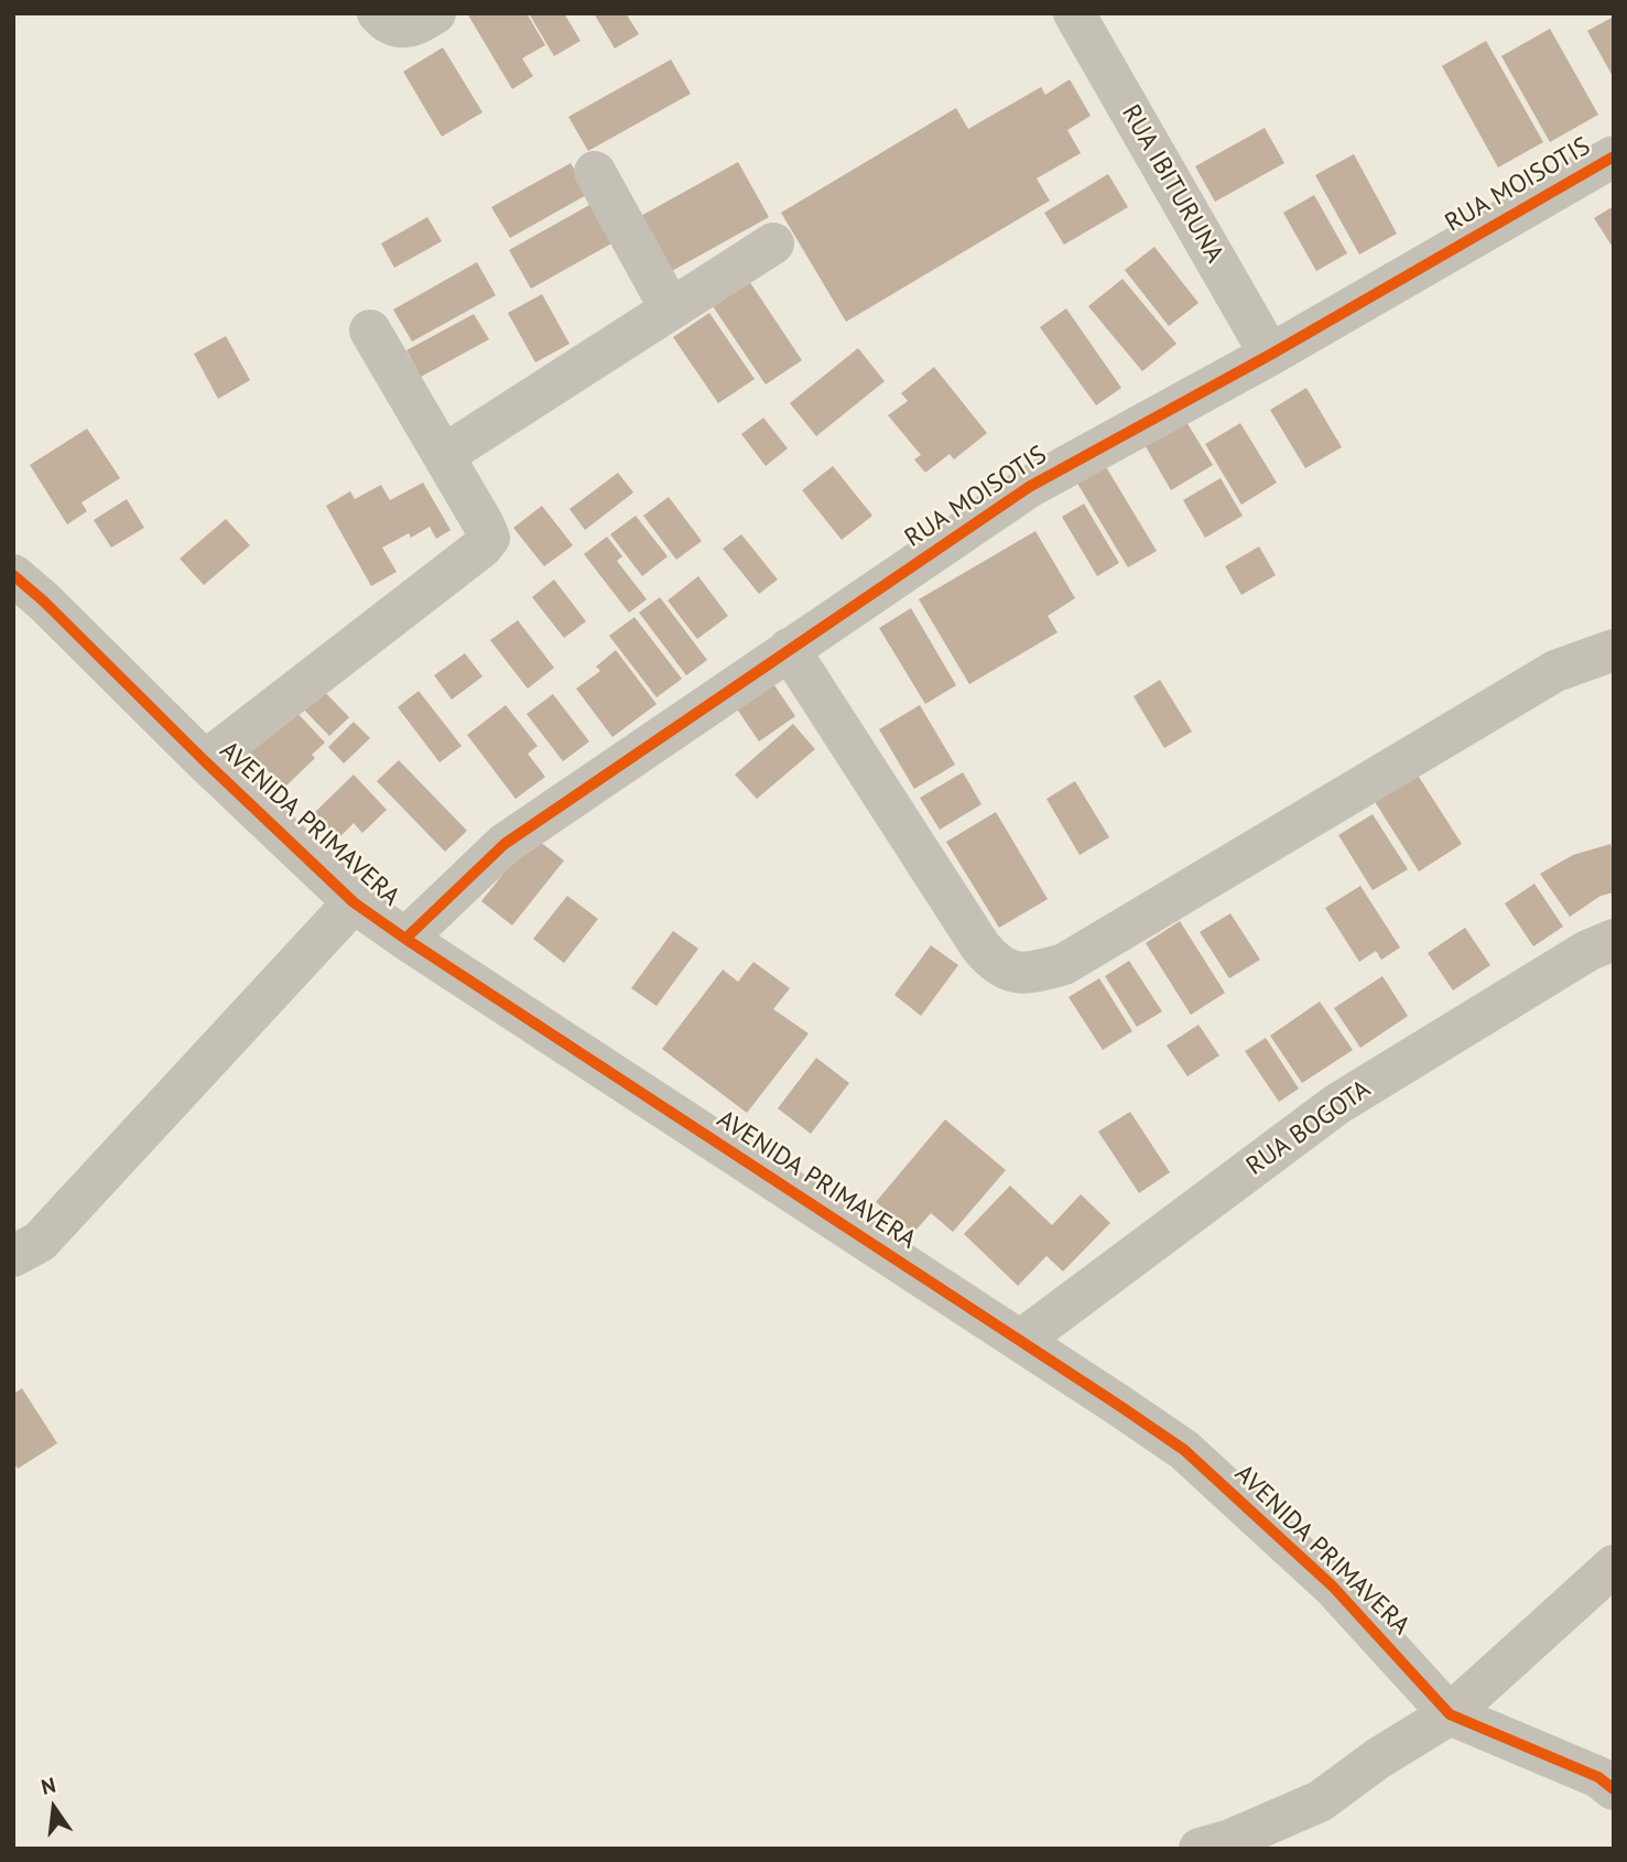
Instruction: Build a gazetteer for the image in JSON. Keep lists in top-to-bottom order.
{
  "streets": {
    "street": [
      "RUA IBITURUNA",
      "RUA MOISOTIS",
      "AVENIDA PRIMAVERA",
      "RUA BOGOTA"
    ]
  },
  "crossings": [
    ["RUA IBITURUNA", "RUA MOISOTIS"],
    ["RUA MOISOTIS", "AVENIDA PRIMAVERA"],
    ["AVENIDA PRIMAVERA", "RUA BOGOTA"]
  ],
  "north": "top"
}
